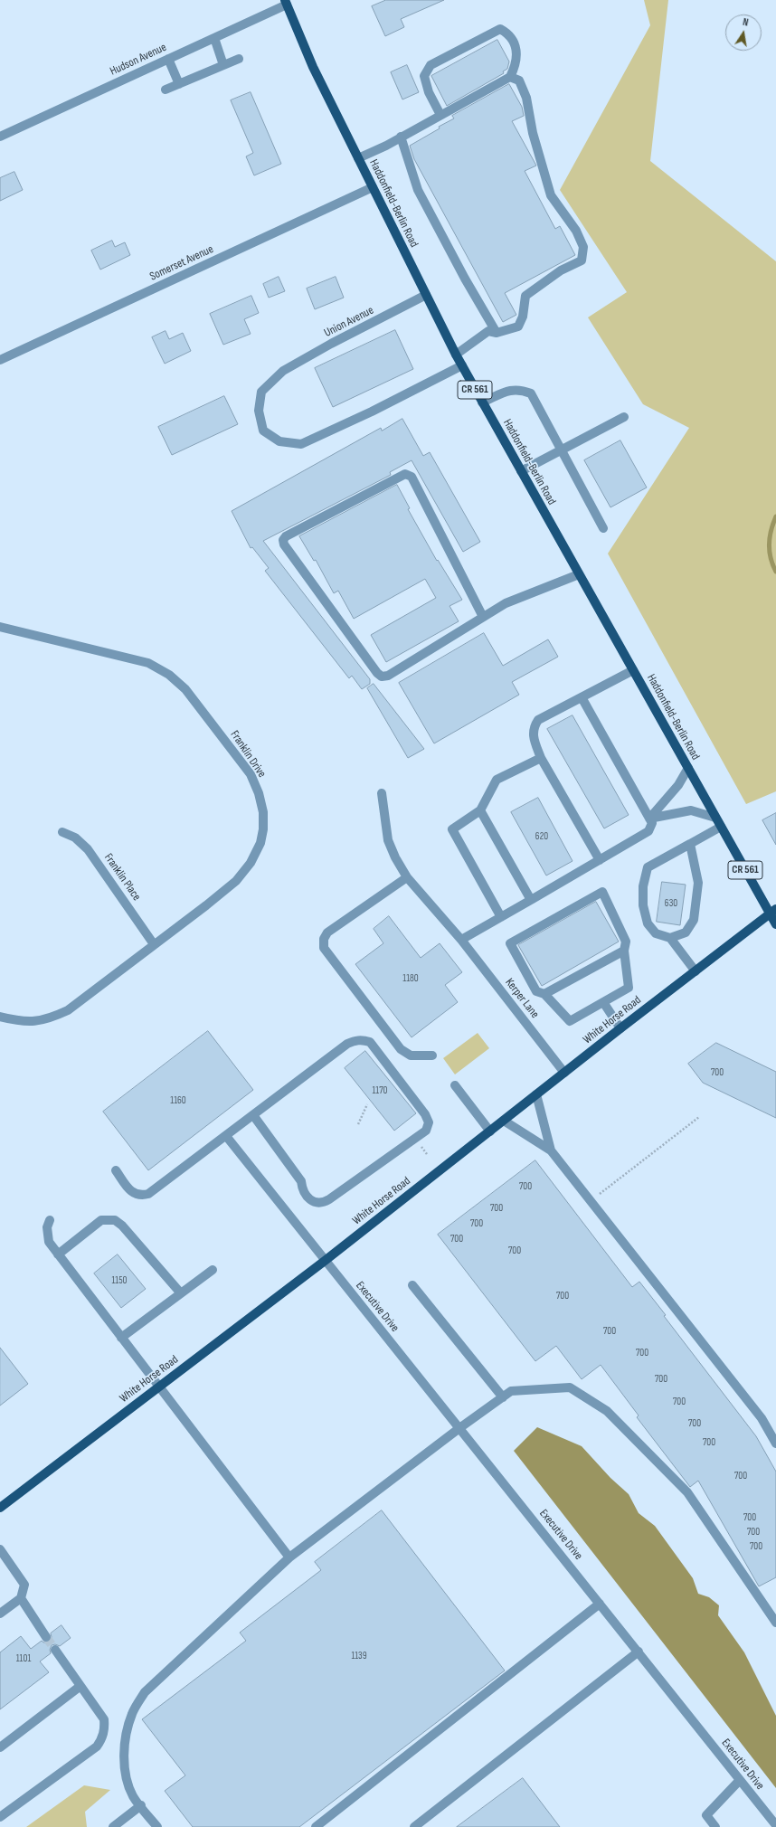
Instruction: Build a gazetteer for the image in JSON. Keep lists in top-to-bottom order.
{
  "streets": {
    "main road": ["Haddonfield-Berlin Road", "CR 561", "White Horse Road"],
    "street": [
      "Hudson Avenue",
      "Somerset Avenue",
      "Union Avenue",
      "Franklin Drive",
      "Franklin Place",
      "Kerper Lane",
      "Executive Drive"
    ]
  },
  "crossings": [
    ["Hudson Avenue", "Haddonfield-Berlin Road"],
    ["Haddonfield-Berlin Road", "Somerset Avenue"],
    ["Haddonfield-Berlin Road", "Union Avenue"],
    ["Haddonfield-Berlin Road", "White Horse Road"],
    ["Franklin Drive", "Franklin Place"],
    ["Kerper Lane", "White Horse Road"],
    ["White Horse Road", "Executive Drive"]
  ],
  "house_numbers": [
    "620",
    "630",
    "1180",
    "700",
    "1170",
    "1160",
    "700",
    "700",
    "700",
    "700",
    "700",
    "1150",
    "700",
    "700",
    "700",
    "700",
    "700",
    "700",
    "700",
    "700",
    "700",
    "700",
    "700",
    "1139",
    "1101"
  ],
  "north": "top"
}
